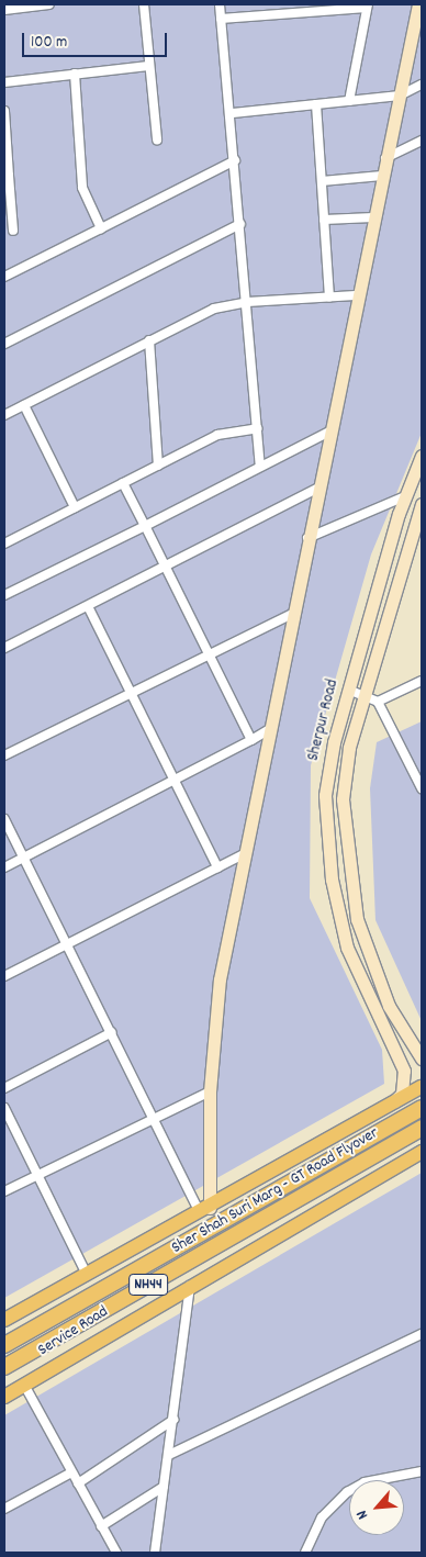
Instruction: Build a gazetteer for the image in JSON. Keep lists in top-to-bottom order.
{
  "streets": {
    "highway": ["Sher Shah Suri Marg - GT Road Flyover", "NH44"],
    "main road": ["Service Road"],
    "street": ["Sherpur Road"]
  },
  "scale_bar": "100 m",
  "north": "bottom left"
}
